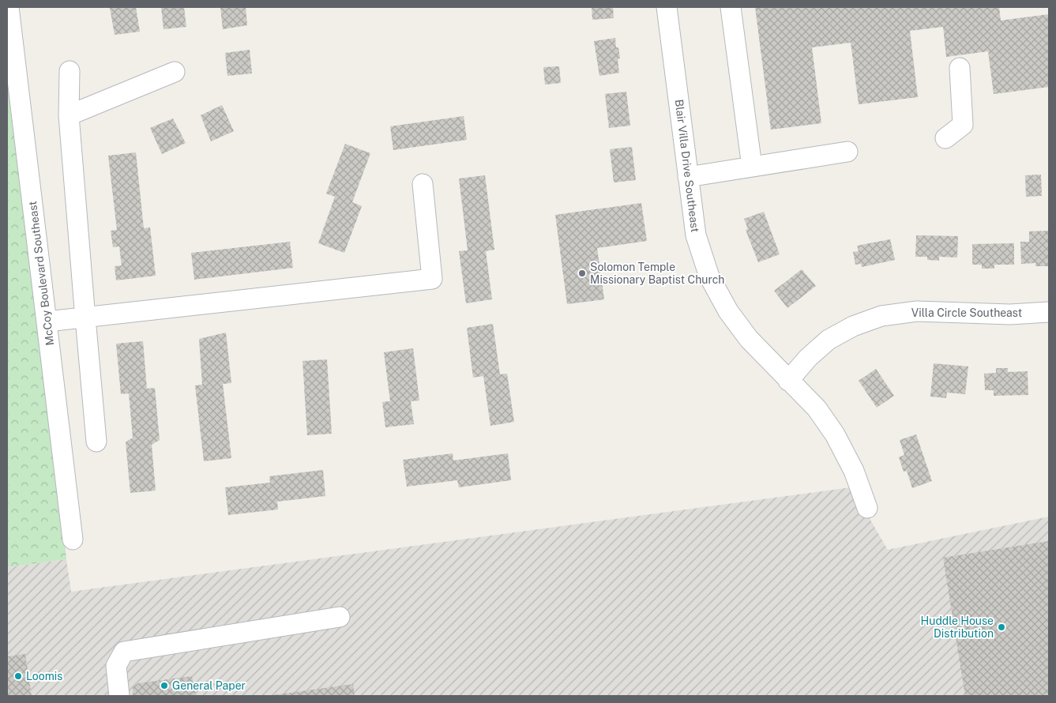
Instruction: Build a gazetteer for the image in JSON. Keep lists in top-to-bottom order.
{
  "streets": {
    "street": ["Blair Villa Drive Southeast", "McCoy Boulevard Southeast", "Villa Circle Southeast"]
  },
  "crossings": [
    ["Blair Villa Drive Southeast", "Villa Circle Southeast"]
  ],
  "places": [
    "Solomon Temple Missionary Baptist Church",
    "Huddle House Distribution",
    "Loomis",
    "General Paper"
  ]
}
